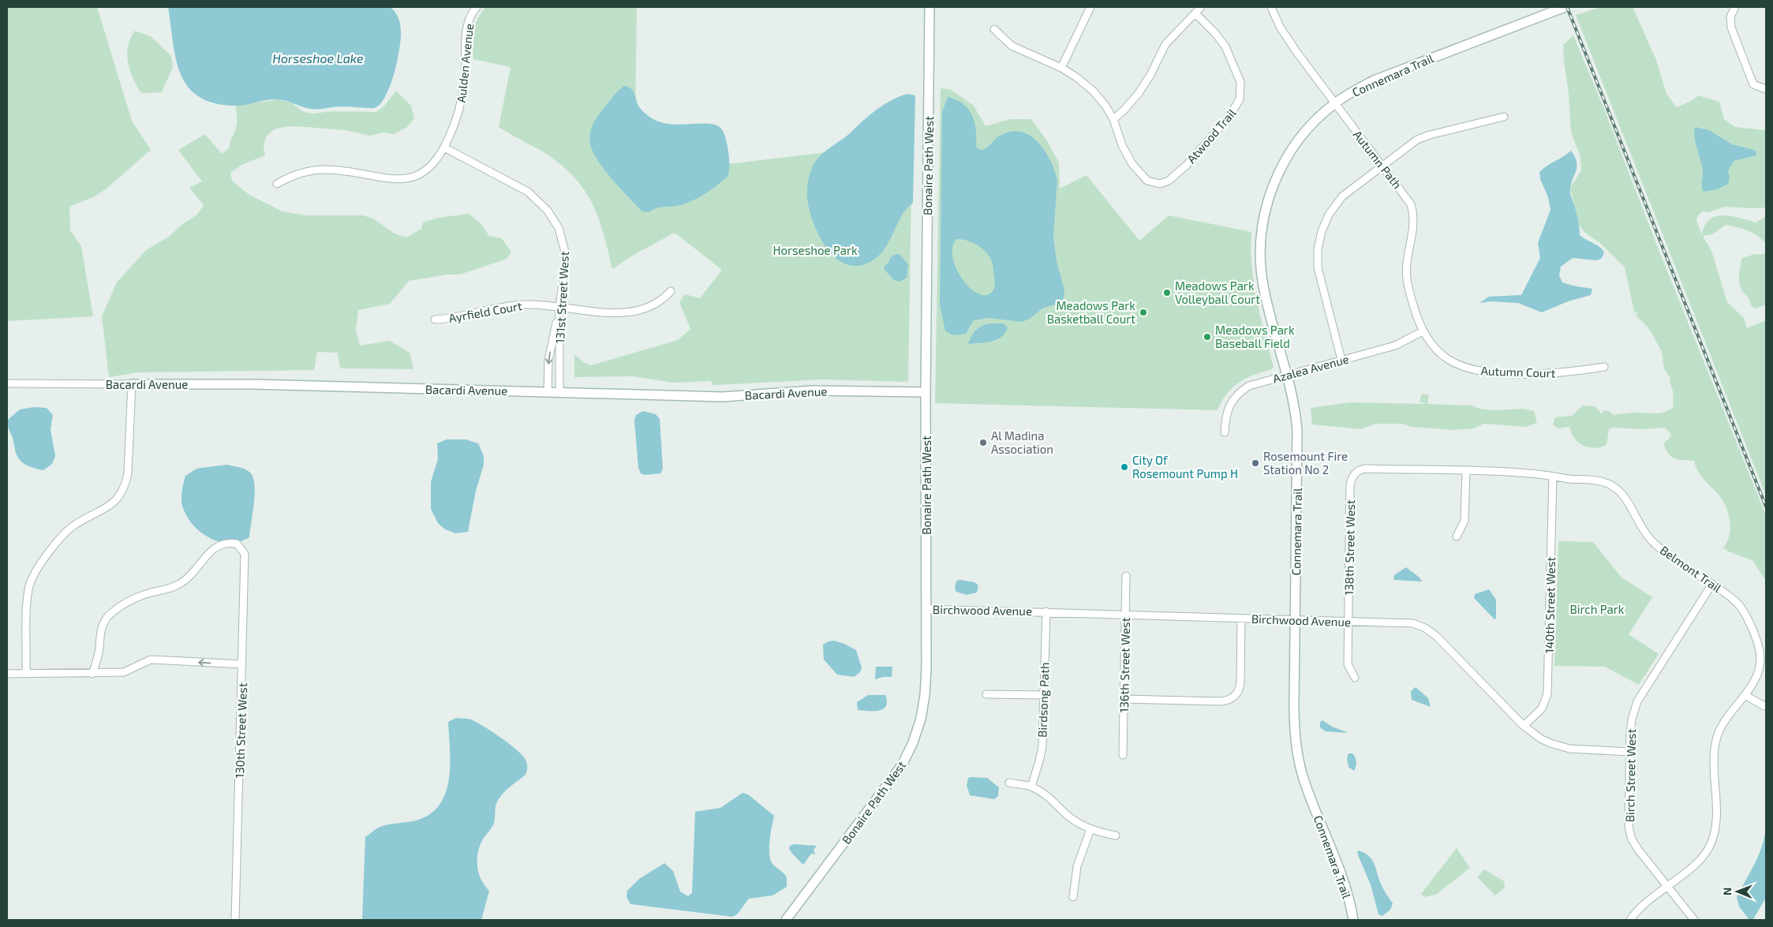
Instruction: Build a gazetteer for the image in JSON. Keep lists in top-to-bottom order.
{
  "streets": {
    "street": [
      "Aulden Avenue",
      "Connemara Trail",
      "Atwood Trail",
      "Autumn Path",
      "Bonaire Path West",
      "131st Street West",
      "Ayrfield Court",
      "Azalea Avenue",
      "Autumn Court",
      "Bacardi Avenue",
      "138th Street West",
      "Belmont Trail",
      "140th Street West",
      "Birchwood Avenue",
      "136th Street West",
      "Birdsong Path",
      "130th Street West",
      "Birch Street West"
    ]
  },
  "crossings": [
    ["Aulden Avenue", "131st Street West"],
    ["Connemara Trail", "Autumn Path"],
    ["Connemara Trail", "Azalea Avenue"],
    ["Connemara Trail", "Birchwood Avenue"],
    ["Autumn Path", "Azalea Avenue"],
    ["Autumn Path", "Autumn Court"],
    ["Bonaire Path West", "Bacardi Avenue"],
    ["Bonaire Path West", "Birchwood Avenue"],
    ["131st Street West", "Ayrfield Court"],
    ["131st Street West", "Bacardi Avenue"],
    ["Azalea Avenue", "Autumn Court"],
    ["138th Street West", "Belmont Trail"],
    ["138th Street West", "Birchwood Avenue"],
    ["Belmont Trail", "140th Street West"],
    ["Belmont Trail", "Birch Street West"],
    ["140th Street West", "Birchwood Avenue"],
    ["Birchwood Avenue", "136th Street West"],
    ["Birchwood Avenue", "Birdsong Path"],
    ["Birchwood Avenue", "Birch Street West"]
  ],
  "water": ["Horseshoe Lake"],
  "parks": ["Horseshoe Park", "Birch Park"],
  "places": [
    "Meadows Park Volleyball Court",
    "Meadows Park Basketball Court",
    "Meadows Park Baseball Field",
    "Al Madina Association",
    "Rosemount Fire Station No 2",
    "City Of Rosemount Pump H"
  ],
  "north": "left"
}
